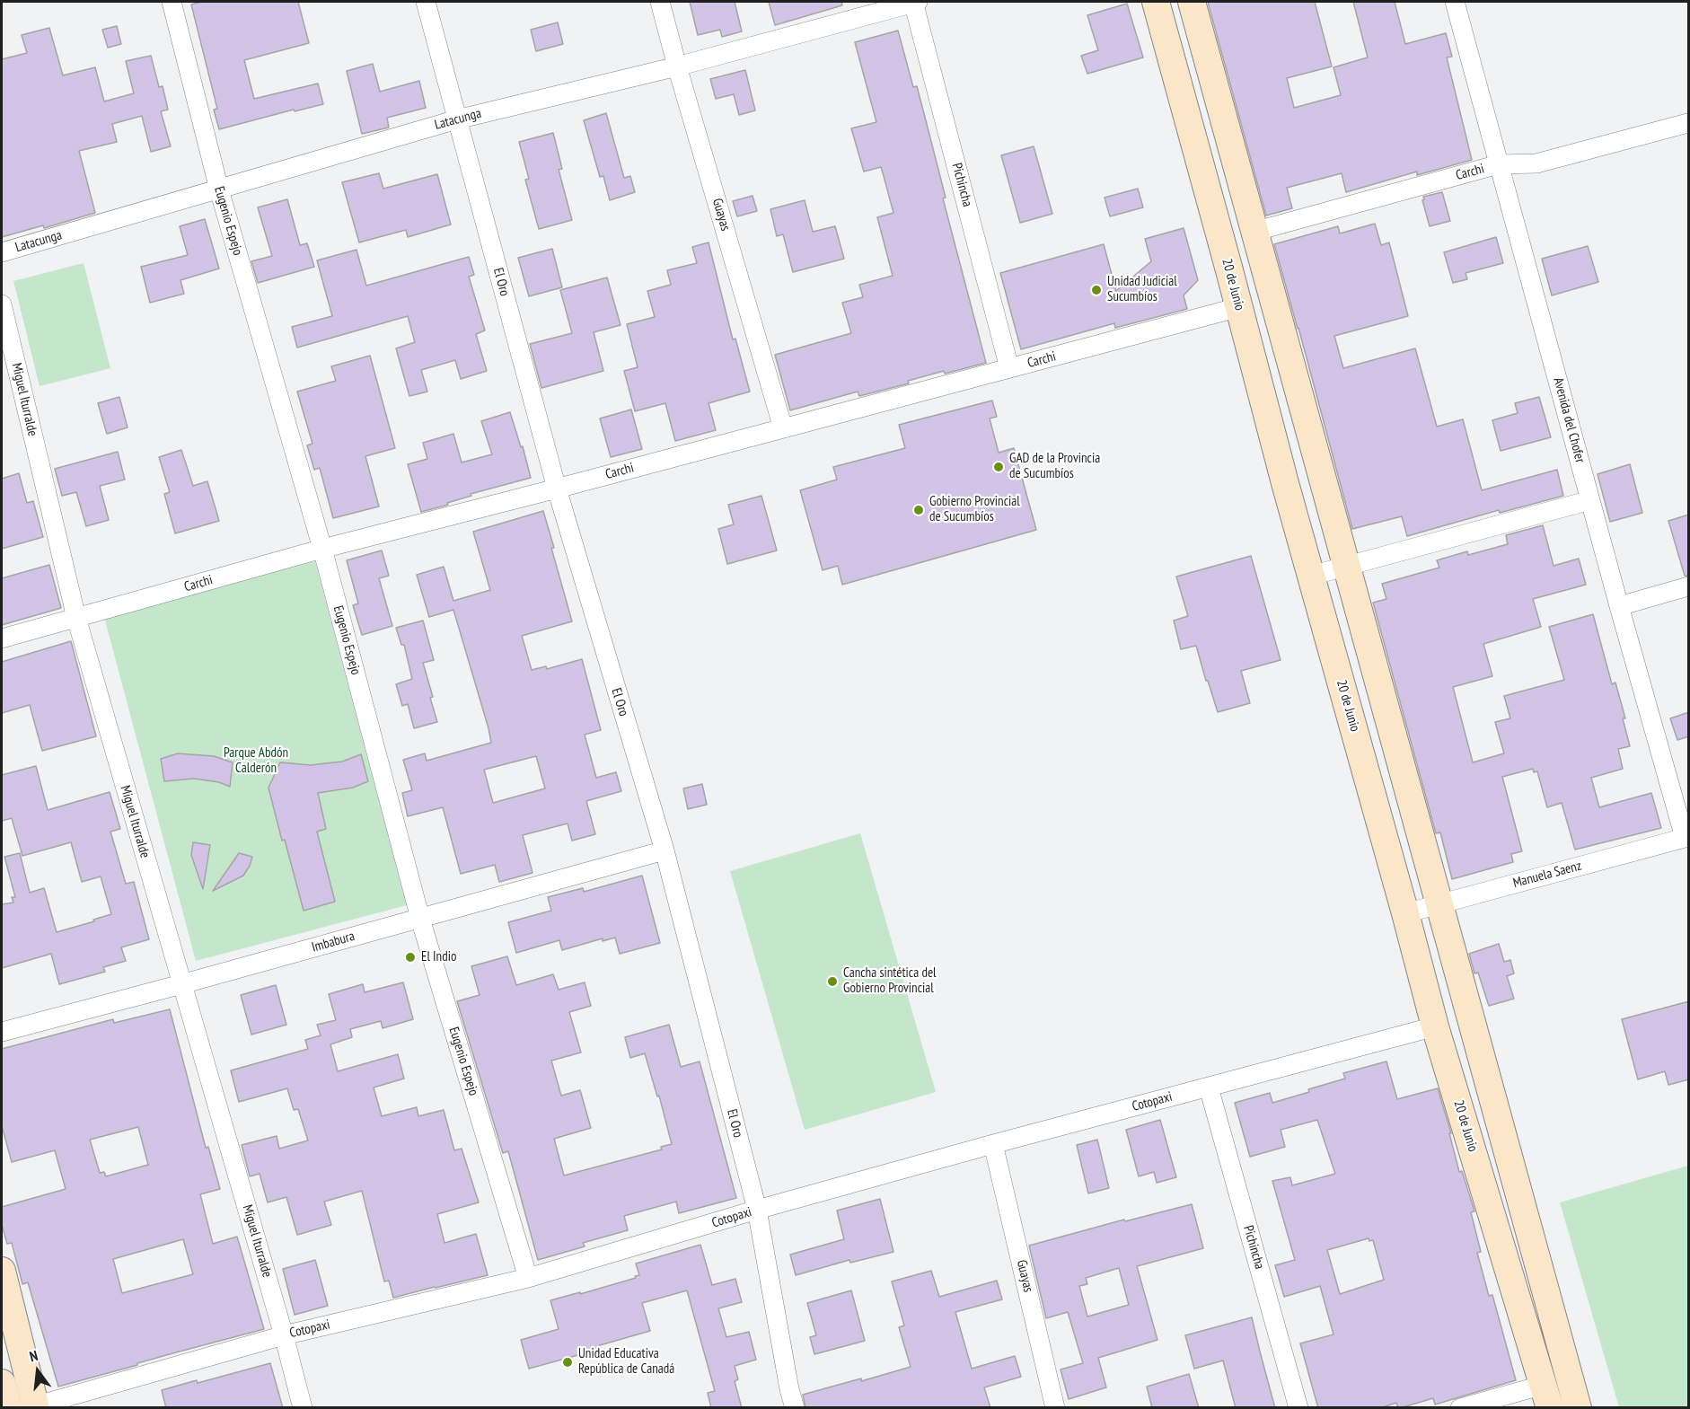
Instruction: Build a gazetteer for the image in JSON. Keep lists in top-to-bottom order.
{
  "streets": {
    "street": [
      "Latacunga",
      "Carchi",
      "Pichincha",
      "Guayas",
      "Eugenio Espejo",
      "El Oro",
      "20 de Junio",
      "Miguel Iturralde",
      "Avenida del Chofer",
      "Manuela Saenz",
      "Imbabura",
      "Cotopaxi"
    ]
  },
  "crossings": [
    ["Latacunga", "Pichincha"],
    ["Latacunga", "Guayas"],
    ["Latacunga", "Eugenio Espejo"],
    ["Latacunga", "El Oro"],
    ["Carchi", "Pichincha"],
    ["Carchi", "Guayas"],
    ["Carchi", "Eugenio Espejo"],
    ["Carchi", "El Oro"],
    ["Carchi", "20 de Junio"],
    ["Carchi", "Miguel Iturralde"],
    ["Carchi", "Avenida del Chofer"],
    ["Pichincha", "Cotopaxi"],
    ["Guayas", "Cotopaxi"],
    ["Eugenio Espejo", "Imbabura"],
    ["Eugenio Espejo", "Cotopaxi"],
    ["El Oro", "Imbabura"],
    ["El Oro", "Cotopaxi"],
    ["20 de Junio", "Manuela Saenz"],
    ["20 de Junio", "Cotopaxi"],
    ["Miguel Iturralde", "Imbabura"],
    ["Miguel Iturralde", "Cotopaxi"],
    ["Avenida del Chofer", "Manuela Saenz"]
  ],
  "parks": ["Parque Abdón Calderón"],
  "places": [
    "Unidad Judicial Sucumbíos",
    "GAD de la Provincia de Sucumbíos",
    "Gobierno Provincial de Sucumbíos",
    "El Indio",
    "Cancha sintética del Gobierno Provincial",
    "Unidad Educativa República de Canadá"
  ],
  "north": "top"
}
